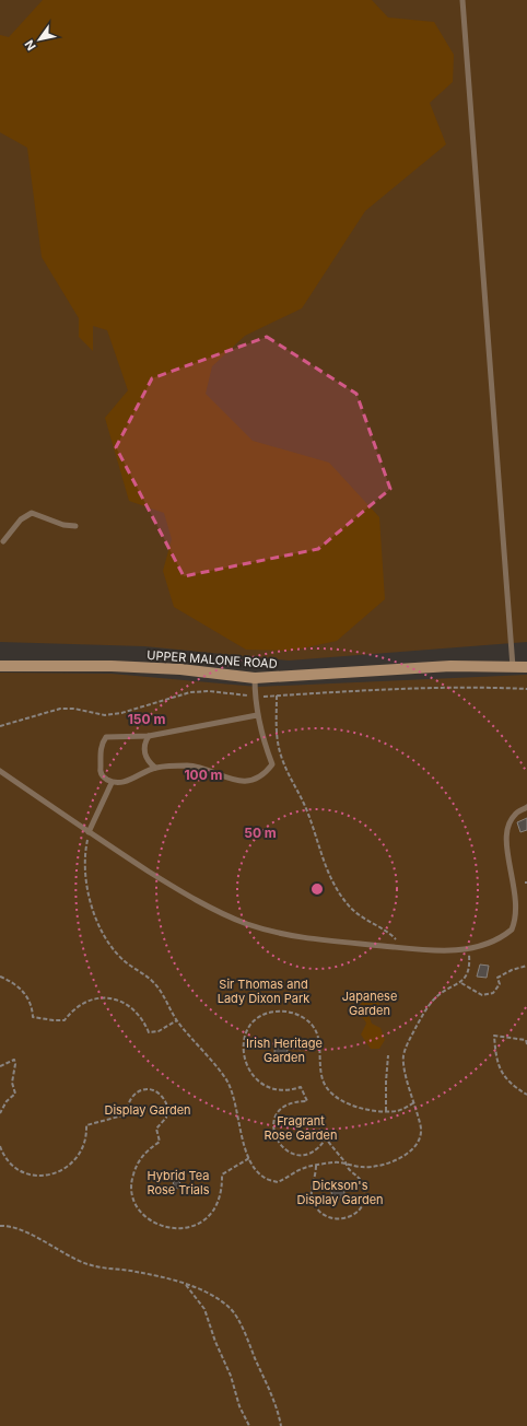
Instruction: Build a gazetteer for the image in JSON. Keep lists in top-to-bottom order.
{
  "streets": {
    "main road": ["UPPER MALONE ROAD"]
  },
  "parks": [
    "Sir Thomas and Lady Dixon Park",
    "Japanese Garden",
    "Irish Heritage Garden",
    "Display Garden",
    "Fragrant Rose Garden",
    "Hybrid Tea Rose Trials",
    "Dickson's Display Garden"
  ],
  "north": "bottom left",
  "rings": ["150 m", "100 m", "50 m"]
}
